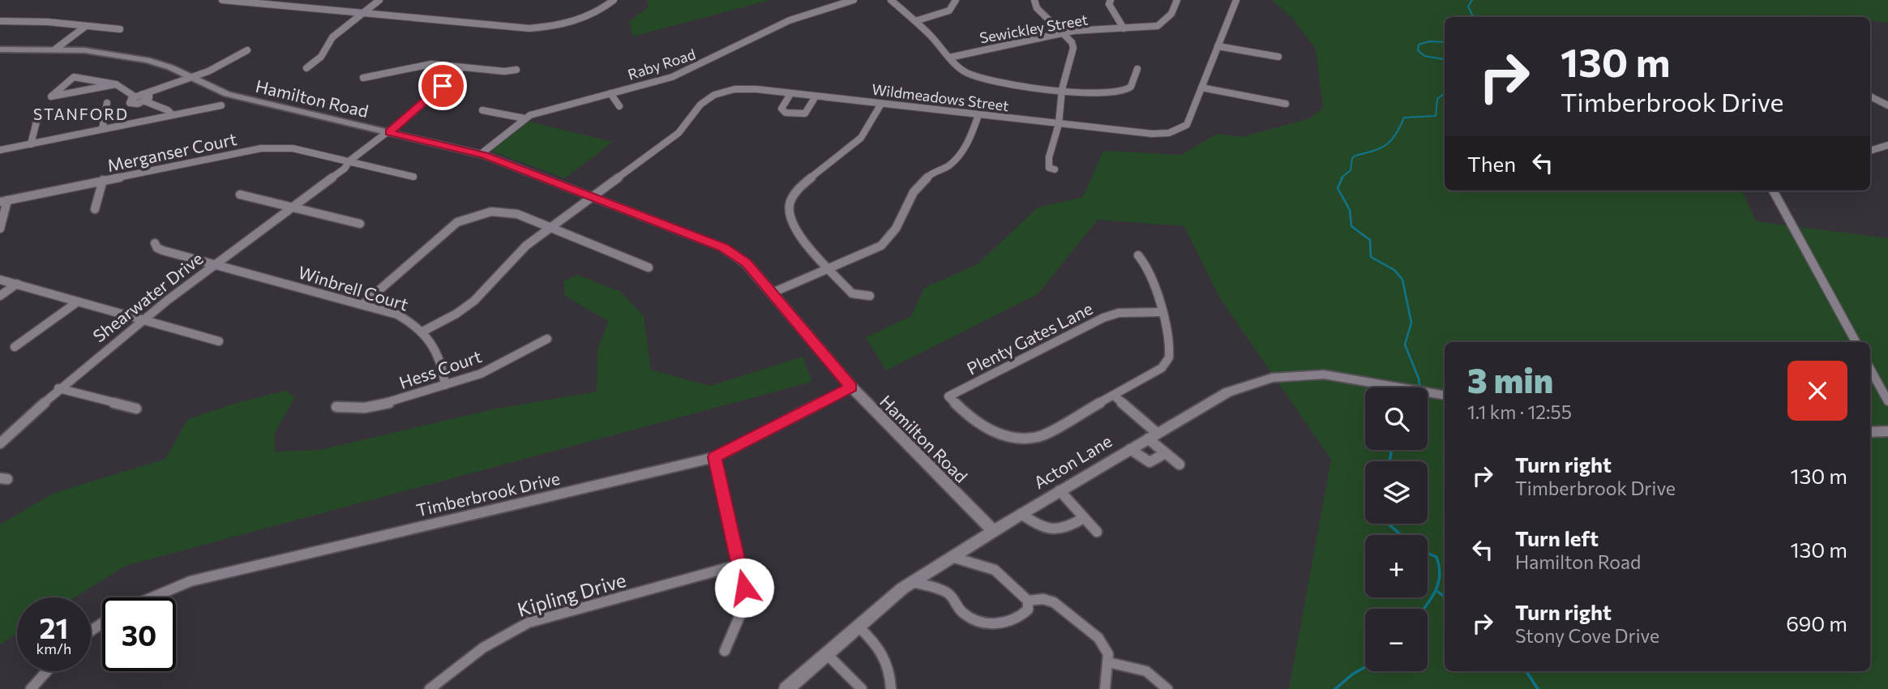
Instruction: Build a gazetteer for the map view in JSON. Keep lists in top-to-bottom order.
{
  "streets": {
    "street": [
      "Sewickley Street",
      "Raby Road",
      "Wildmeadows Street",
      "Hamilton Road",
      "Merganser Court",
      "Winbrell Court",
      "Shearwater Drive",
      "Plenty Gates Lane",
      "Hess Court",
      "Acton Lane",
      "Timberbrook Drive",
      "Kipling Drive"
    ]
  },
  "crossings": [
    ["Raby Road", "Hamilton Road"],
    ["Wildmeadows Street", "Hamilton Road"],
    ["Wildmeadows Street", "Winbrell Court"],
    ["Hamilton Road", "Shearwater Drive"],
    ["Hamilton Road", "Acton Lane"],
    ["Hamilton Road", "Timberbrook Drive"],
    ["Merganser Court", "Shearwater Drive"],
    ["Winbrell Court", "Shearwater Drive"],
    ["Winbrell Court", "Hess Court"]
  ],
  "districts": ["STANFORD"],
  "page": {
    "turn": ["130 m", "Timberbrook Drive"],
    "then": "Then",
    "heading": ["3 min", "1.1 km · 12:55"],
    "map_buttons": ["+", "−"],
    "list": [
      {
        "name": "Turn right",
        "note": "Timberbrook Drive",
        "value": "130 m"
      },
      {
        "name": "Turn left",
        "note": "Hamilton Road",
        "value": "130 m"
      },
      {
        "name": "Turn right",
        "note": "Stony Cove Drive",
        "value": "690 m"
      }
    ],
    "speed": "21 km/h",
    "limit": "30"
  }
}
